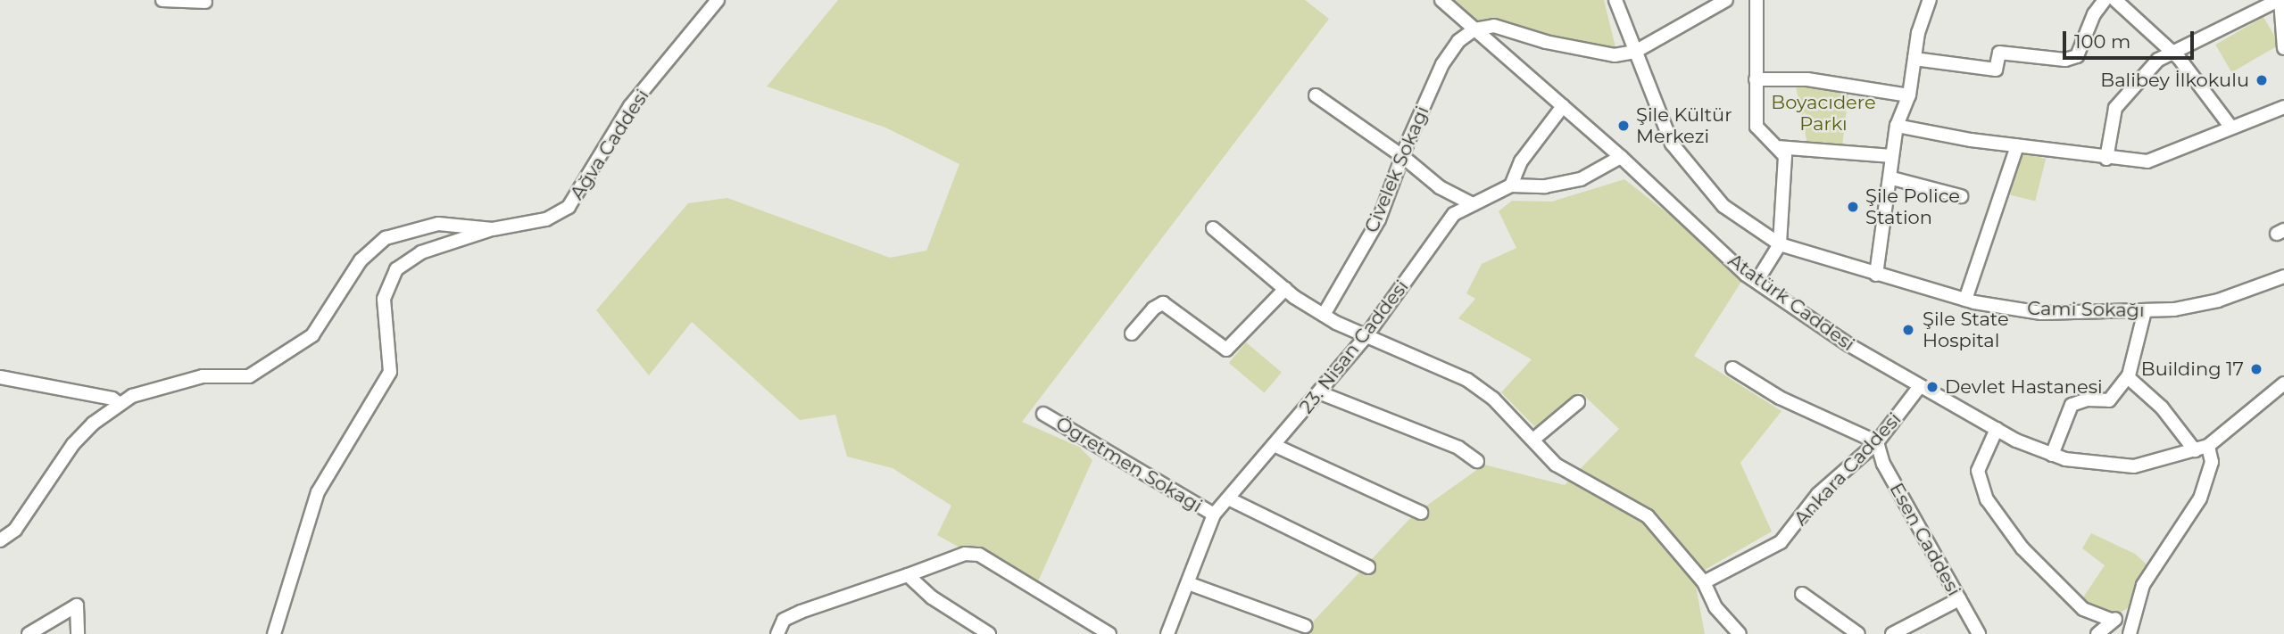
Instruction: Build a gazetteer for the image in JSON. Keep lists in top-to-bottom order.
{
  "streets": {
    "street": [
      "Ağva Caddesi",
      "Civelek Sokagi",
      "Atatürk Caddesi",
      "Cami Sokağı",
      "23. Nisan Caddesi",
      "Ögretmen Sokagi",
      "Ankara Caddesi",
      "Esen Caddesi"
    ]
  },
  "crossings": [
    ["Civelek Sokagi", "Atatürk Caddesi"],
    ["Atatürk Caddesi", "23. Nisan Caddesi"],
    ["Atatürk Caddesi", "Ankara Caddesi"],
    ["23. Nisan Caddesi", "Ögretmen Sokagi"],
    ["Ankara Caddesi", "Esen Caddesi"]
  ],
  "parks": ["Boyacıdere Parkı"],
  "places": [
    "Balibey İlkokulu",
    "Şile Kültür Merkezi",
    "Şile Police Station",
    "Şile State Hospital",
    "Building 17",
    "Devlet Hastanesi"
  ],
  "scale_bar": "100 m"
}
